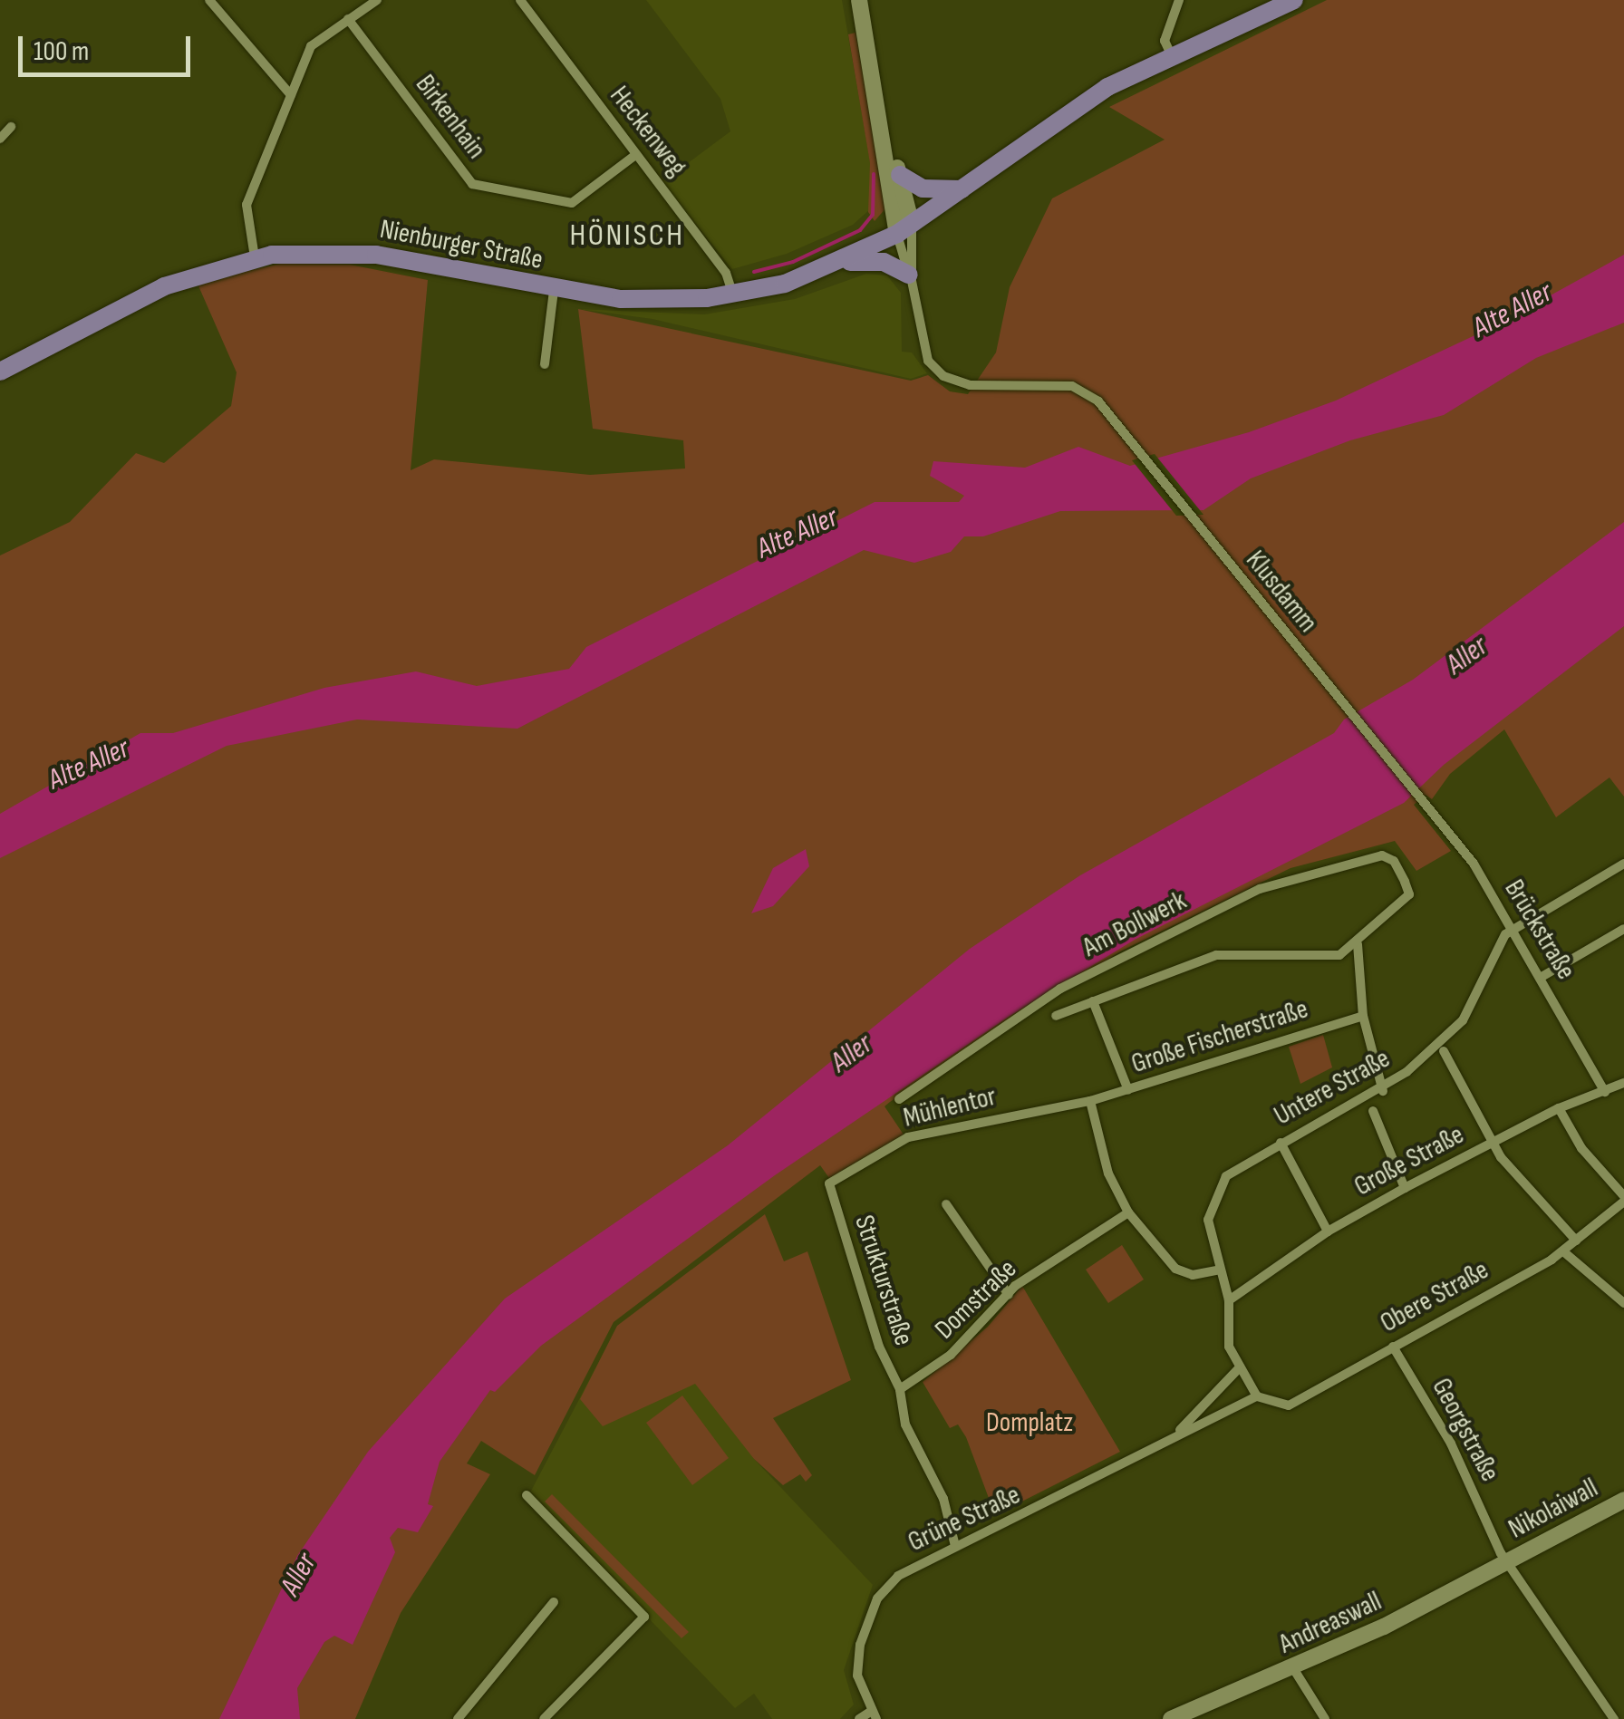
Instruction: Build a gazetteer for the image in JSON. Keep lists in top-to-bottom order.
{
  "streets": {
    "main road": ["Nienburger Straße", "Nikolaiwall", "Andreaswall"],
    "street": [
      "Birkenhain",
      "Heckenweg",
      "Klusdamm",
      "Am Bollwerk",
      "Brückstraße",
      "Große Fischerstraße",
      "Untere Straße",
      "Mühlentor",
      "Große Straße",
      "Strukturstraße",
      "Obere Straße",
      "Domstraße",
      "Georgstraße",
      "Grüne Straße"
    ]
  },
  "crossings": [
    ["Birkenhain", "Heckenweg"],
    ["Heckenweg", "Nienburger Straße"],
    ["Klusdamm", "Brückstraße"],
    ["Brückstraße", "Untere Straße"],
    ["Brückstraße", "Große Straße"],
    ["Große Fischerstraße", "Mühlentor"],
    ["Mühlentor", "Strukturstraße"],
    ["Strukturstraße", "Domstraße"],
    ["Strukturstraße", "Grüne Straße"],
    ["Obere Straße", "Georgstraße"],
    ["Georgstraße", "Nikolaiwall"],
    ["Georgstraße", "Andreaswall"],
    ["Nikolaiwall", "Andreaswall"]
  ],
  "districts": ["HÖNISCH"],
  "water": ["Alte Aller", "Aller"],
  "parks": ["Domplatz"],
  "scale_bar": "100 m"
}
